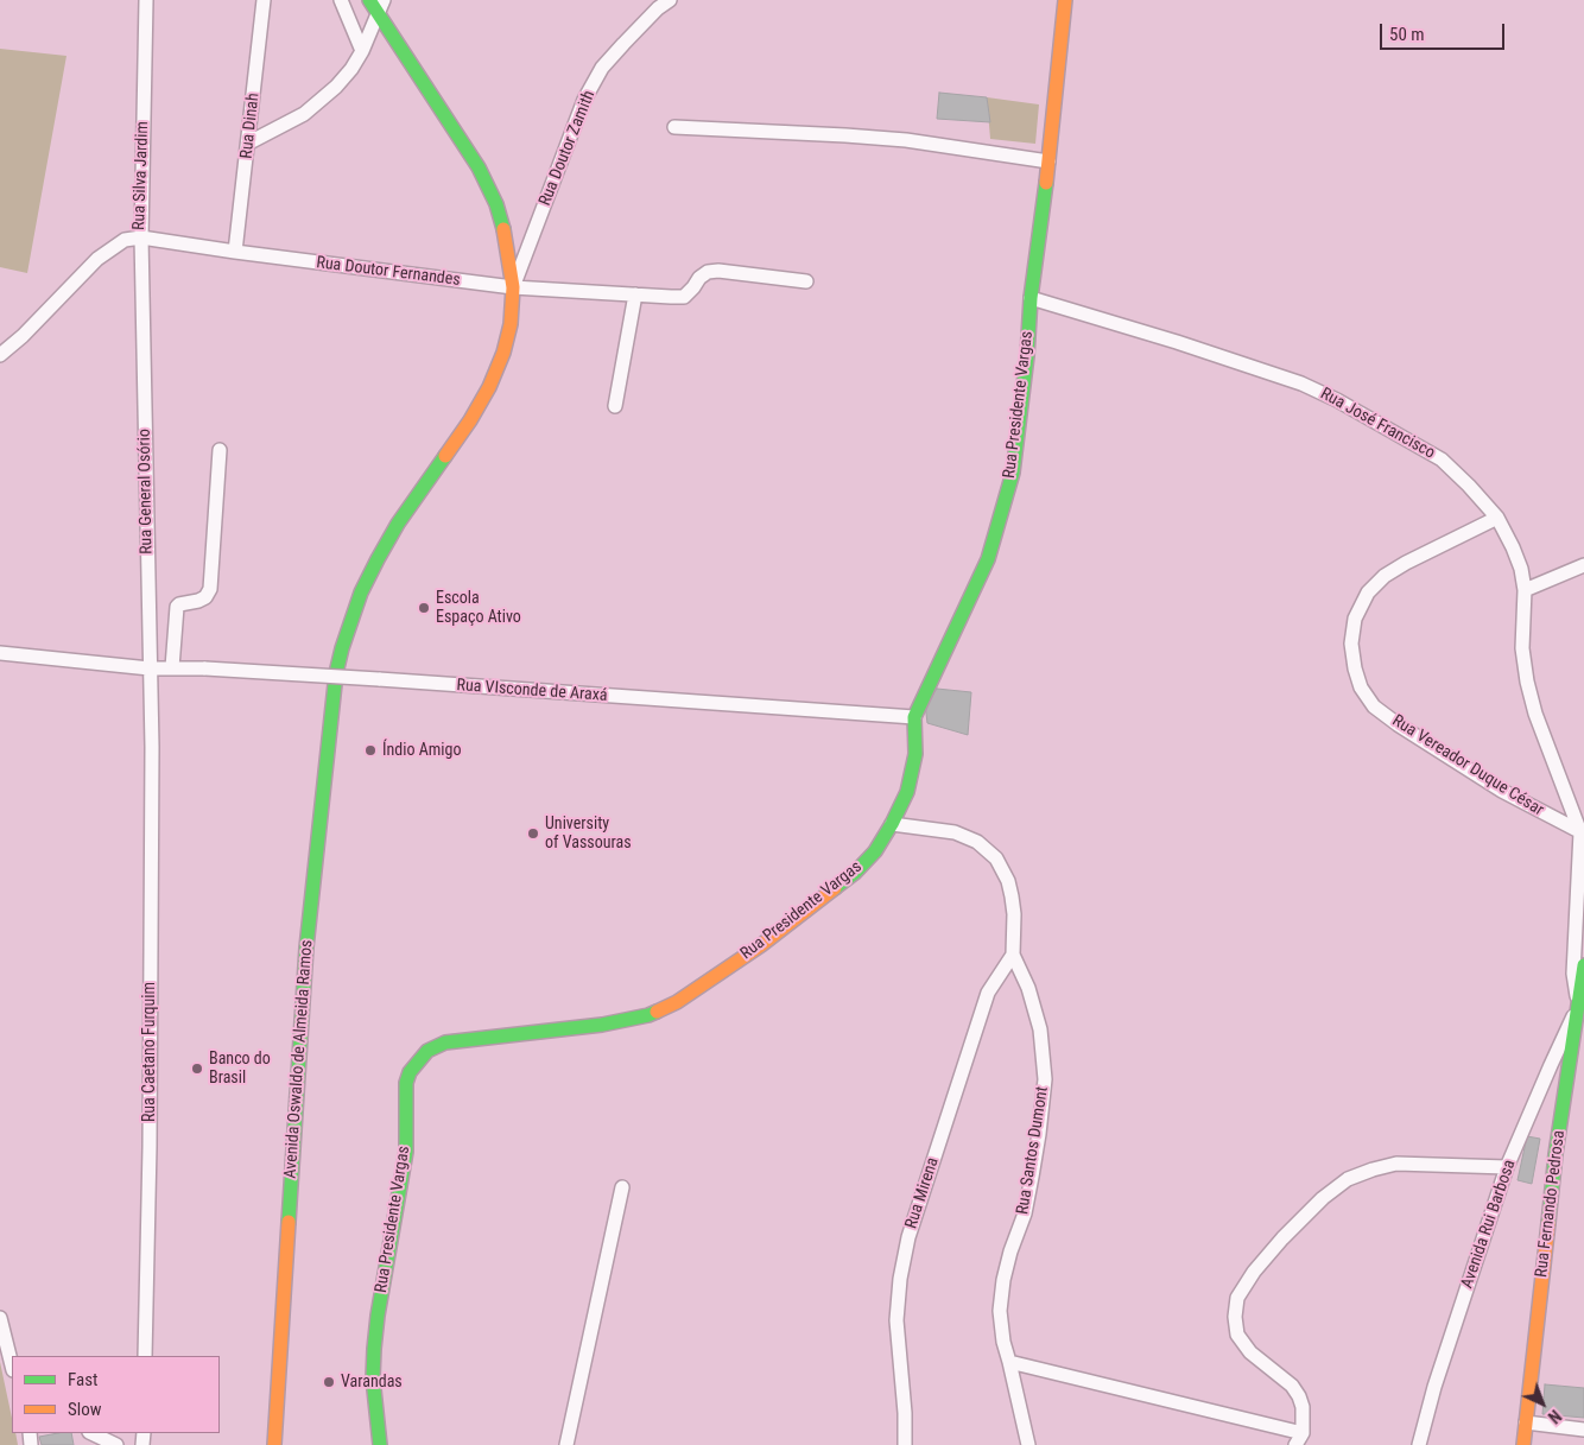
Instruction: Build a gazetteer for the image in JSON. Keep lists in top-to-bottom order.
{
  "streets": {
    "street": [
      "Rua Dinah",
      "Rua Doutor Zamith",
      "Rua Silva Jardim",
      "Rua Doutor Fernandes",
      "Rua Presidente Vargas",
      "Rua José Francisco",
      "Rua General Osório",
      "Rua VIsconde de Araxá",
      "Rua Vereador Duque César",
      "Rua Caetano Furquim",
      "Avenida Oswaldo de Almeida Ramos",
      "Rua Santos Dumont",
      "Rua Mirena",
      "Rua Fernando Pedrosa",
      "Avenida Rui Barbosa"
    ]
  },
  "crossings": [
    ["Rua Dinah", "Rua Doutor Fernandes"],
    ["Rua Doutor Zamith", "Rua Doutor Fernandes"],
    ["Rua Doutor Zamith", "Avenida Oswaldo de Almeida Ramos"],
    ["Rua Silva Jardim", "Rua Doutor Fernandes"],
    ["Rua Silva Jardim", "Rua General Osório"],
    ["Rua Doutor Fernandes", "Rua General Osório"],
    ["Rua Doutor Fernandes", "Avenida Oswaldo de Almeida Ramos"],
    ["Rua Presidente Vargas", "Rua José Francisco"],
    ["Rua Presidente Vargas", "Rua VIsconde de Araxá"],
    ["Rua Presidente Vargas", "Rua Santos Dumont"],
    ["Rua José Francisco", "Rua Vereador Duque César"],
    ["Rua José Francisco", "Rua Fernando Pedrosa"],
    ["Rua José Francisco", "Avenida Rui Barbosa"],
    ["Rua General Osório", "Rua VIsconde de Araxá"],
    ["Rua General Osório", "Rua Caetano Furquim"],
    ["Rua Santos Dumont", "Rua Mirena"],
    ["Rua Fernando Pedrosa", "Avenida Rui Barbosa"]
  ],
  "places": [
    "Escola Espaço Ativo",
    "Índio Amigo",
    "University of Vassouras",
    "Banco do Brasil",
    "Varandas"
  ],
  "legend": ["Fast", "Slow"],
  "scale_bar": "50 m",
  "north": "bottom right"
}
